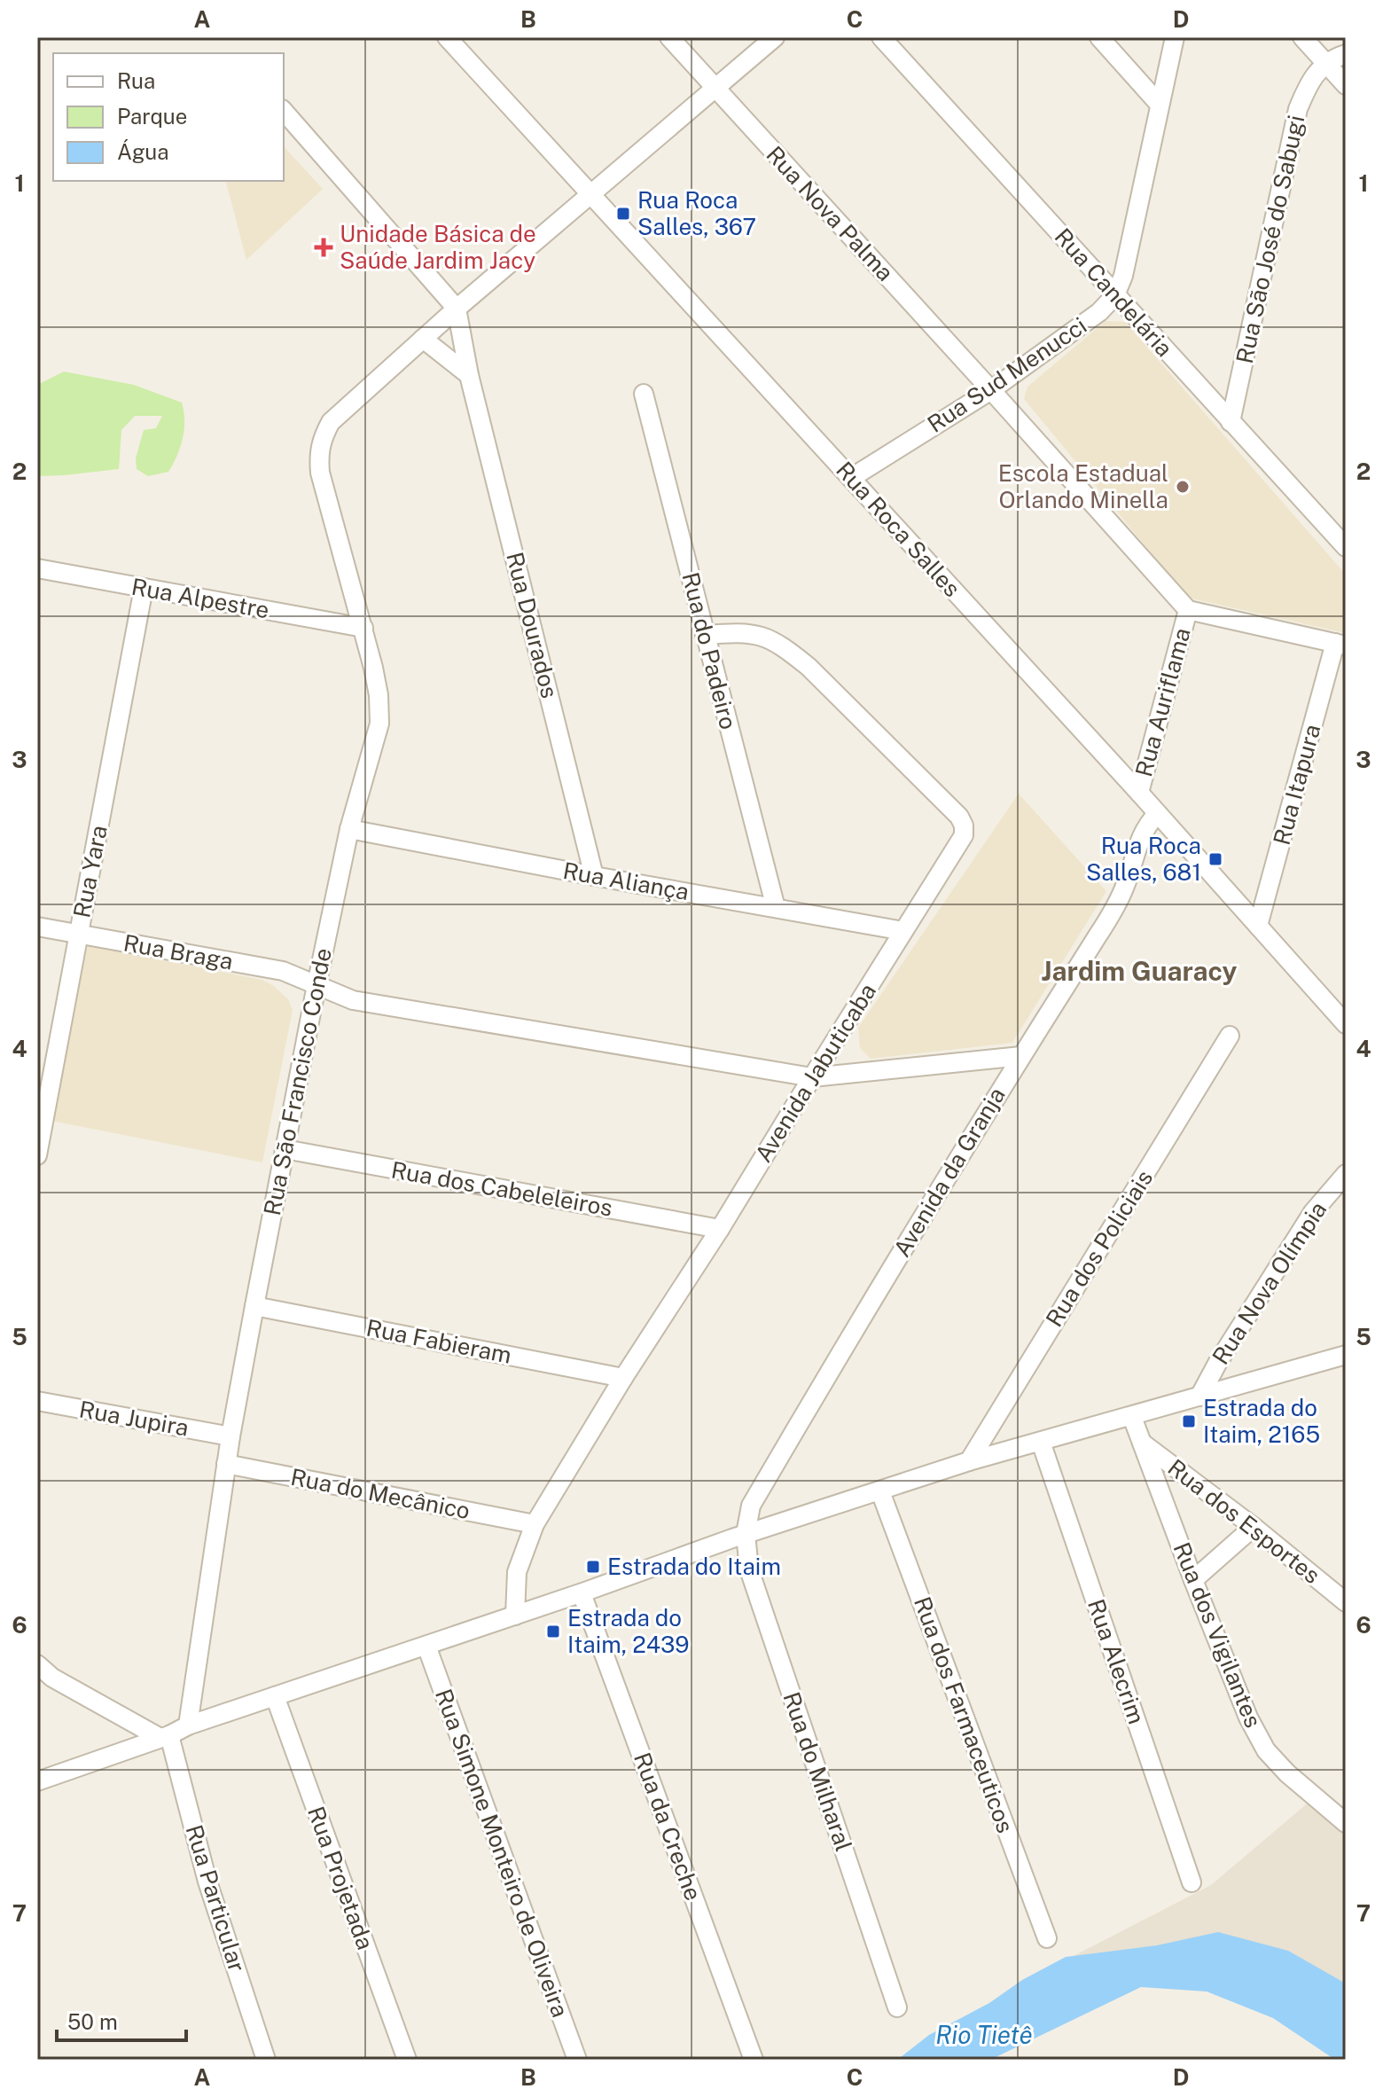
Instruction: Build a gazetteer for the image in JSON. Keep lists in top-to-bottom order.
{
  "streets": {
    "street": [
      "Rua Nova Palma",
      "Rua São José do Sabugi",
      "Rua Candelária",
      "Rua Sud Menucci",
      "Rua Roca Salles",
      "Rua Alpestre",
      "Rua Dourados",
      "Rua do Padeiro",
      "Rua Auriflama",
      "Rua Itapura",
      "Rua Yara",
      "Rua Aliança",
      "Rua Braga",
      "Avenida Jabuticaba",
      "Rua São Francisco Conde",
      "Avenida da Granja",
      "Rua dos Cabeleleiros",
      "Rua dos Policiais",
      "Rua Nova Olímpia",
      "Rua Fabieram",
      "Rua Jupira",
      "Rua do Mecânico",
      "Rua dos Esportes",
      "Rua dos Vigilantes",
      "Rua Alecrim",
      "Rua dos Farmaceuticos",
      "Rua do Milharal",
      "Rua da Creche",
      "Rua Simone Monteiro de Oliveira",
      "Rua Projetada",
      "Rua Particular"
    ]
  },
  "crossings": [
    ["Rua Nova Palma", "Rua Sud Menucci"],
    ["Rua Nova Palma", "Rua Auriflama"],
    ["Rua São José do Sabugi", "Rua Candelária"],
    ["Rua Candelária", "Rua Sud Menucci"],
    ["Rua Sud Menucci", "Rua Roca Salles"],
    ["Rua Sud Menucci", "Rua Auriflama"],
    ["Rua Roca Salles", "Rua Auriflama"],
    ["Rua Roca Salles", "Rua Itapura"],
    ["Rua Roca Salles", "Avenida da Granja"],
    ["Rua Alpestre", "Rua Yara"],
    ["Rua Alpestre", "Rua São Francisco Conde"],
    ["Rua Dourados", "Rua Aliança"],
    ["Rua do Padeiro", "Rua Aliança"],
    ["Rua do Padeiro", "Avenida Jabuticaba"],
    ["Rua Yara", "Rua Braga"],
    ["Rua Aliança", "Avenida Jabuticaba"],
    ["Rua Aliança", "Rua São Francisco Conde"],
    ["Rua Braga", "Rua São Francisco Conde"],
    ["Avenida Jabuticaba", "Rua dos Cabeleleiros"],
    ["Avenida Jabuticaba", "Rua Fabieram"],
    ["Avenida Jabuticaba", "Rua do Mecânico"],
    ["Rua São Francisco Conde", "Rua dos Cabeleleiros"],
    ["Rua São Francisco Conde", "Rua Fabieram"],
    ["Rua São Francisco Conde", "Rua Jupira"],
    ["Rua São Francisco Conde", "Rua do Mecânico"],
    ["Avenida da Granja", "Rua do Milharal"],
    ["Rua dos Esportes", "Rua dos Vigilantes"]
  ],
  "districts": ["Jardim Guaracy"],
  "water": ["Rio Tietê"],
  "places": {
    "transit": [
      "Rua Roca Salles, 367",
      "Rua Roca Salles, 681",
      "Estrada do Itaim, 2165",
      "Estrada do Itaim",
      "Estrada do Itaim, 2439"
    ],
    "health": ["Unidade Básica de Saúde Jardim Jacy"],
    "other": ["Escola Estadual Orlando Minella"]
  },
  "legend": ["Rua", "Parque", "Água"],
  "scale_bar": "50 m",
  "grid": {
    "columns": [
      "A",
      "B",
      "C",
      "D"
    ],
    "rows": [
      "1",
      "2",
      "3",
      "4",
      "5",
      "6",
      "7"
    ]
  }
}
